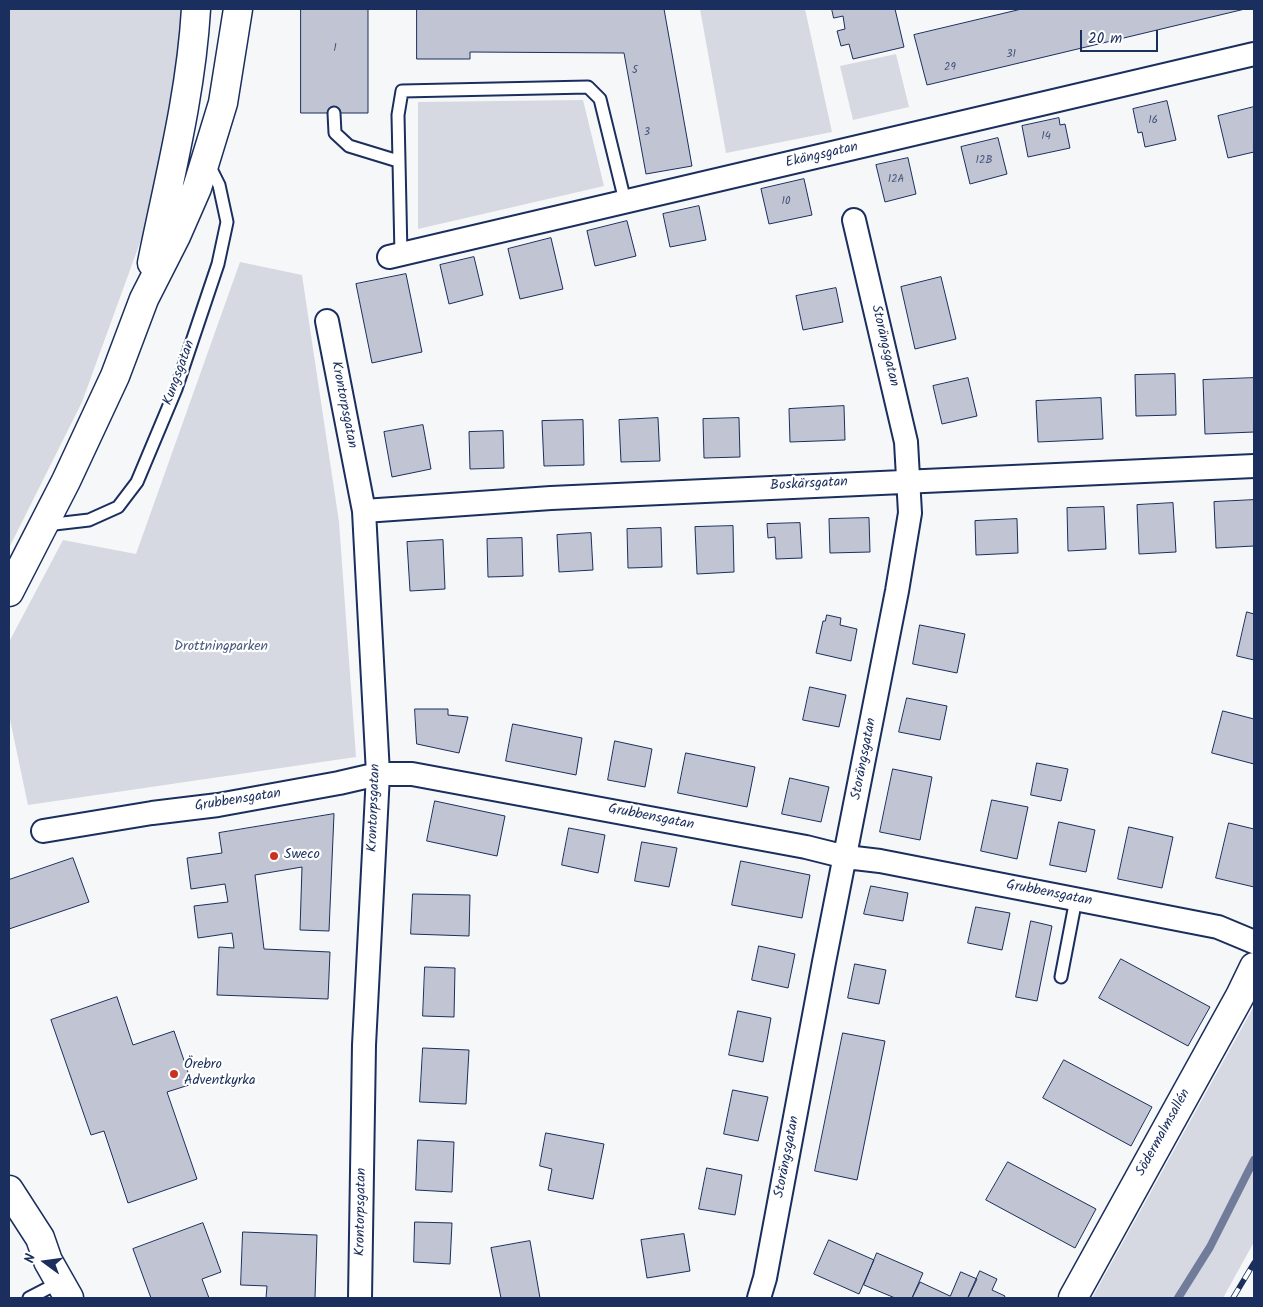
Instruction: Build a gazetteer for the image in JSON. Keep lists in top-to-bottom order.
{
  "streets": {
    "main road": ["Södermalmsallén"],
    "street": [
      "Ekängsgatan",
      "Storängsgatan",
      "Krontorpsgatan",
      "Boskärsgatan",
      "Grubbensgatan"
    ],
    "lane": ["Kungsgatan"]
  },
  "crossings": [
    ["Storängsgatan", "Boskärsgatan"],
    ["Storängsgatan", "Grubbensgatan"],
    ["Krontorpsgatan", "Boskärsgatan"],
    ["Krontorpsgatan", "Grubbensgatan"]
  ],
  "parks": ["Drottningparken"],
  "places": ["Sweco", "Örebro Adventkyrka"],
  "house_numbers": [
    "1",
    "31",
    "29",
    "5",
    "16",
    "3",
    "14",
    "12B",
    "12A",
    "10"
  ],
  "scale_bar": "20 m",
  "north": "left"
}
